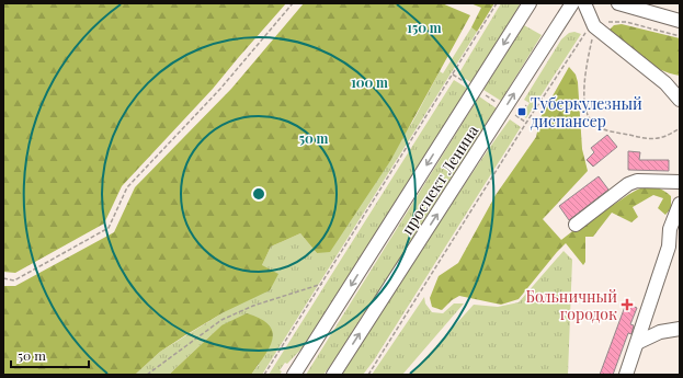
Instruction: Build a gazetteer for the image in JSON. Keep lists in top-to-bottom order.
{
  "streets": {
    "street": ["проспект Ленина"]
  },
  "places": {
    "transit": ["Туберкулезный диспансер"],
    "health": ["Больничный городок"]
  },
  "scale_bar": "50 m",
  "rings": ["150 m", "100 m", "50 m"]
}
